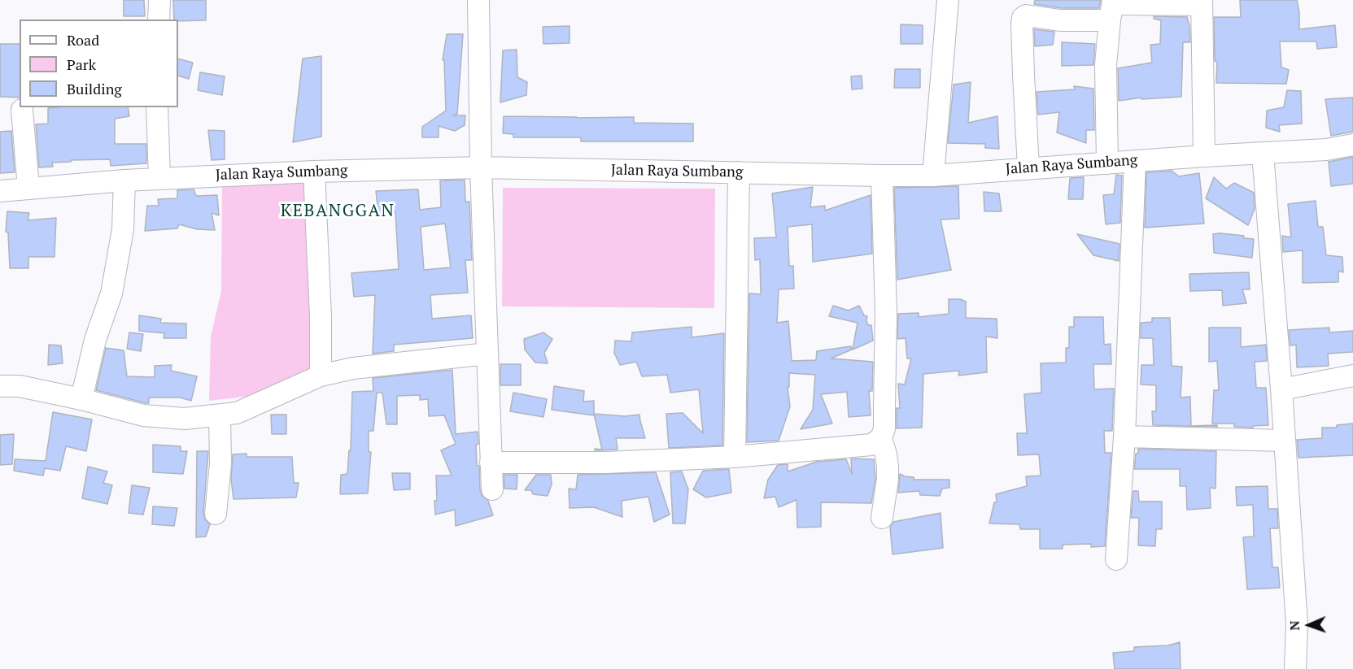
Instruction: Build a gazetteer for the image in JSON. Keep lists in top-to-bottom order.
{
  "streets": {
    "street": ["Jalan Raya Sumbang"]
  },
  "districts": ["KEBANGGAN"],
  "legend": ["Road", "Park", "Building"],
  "north": "left"
}
